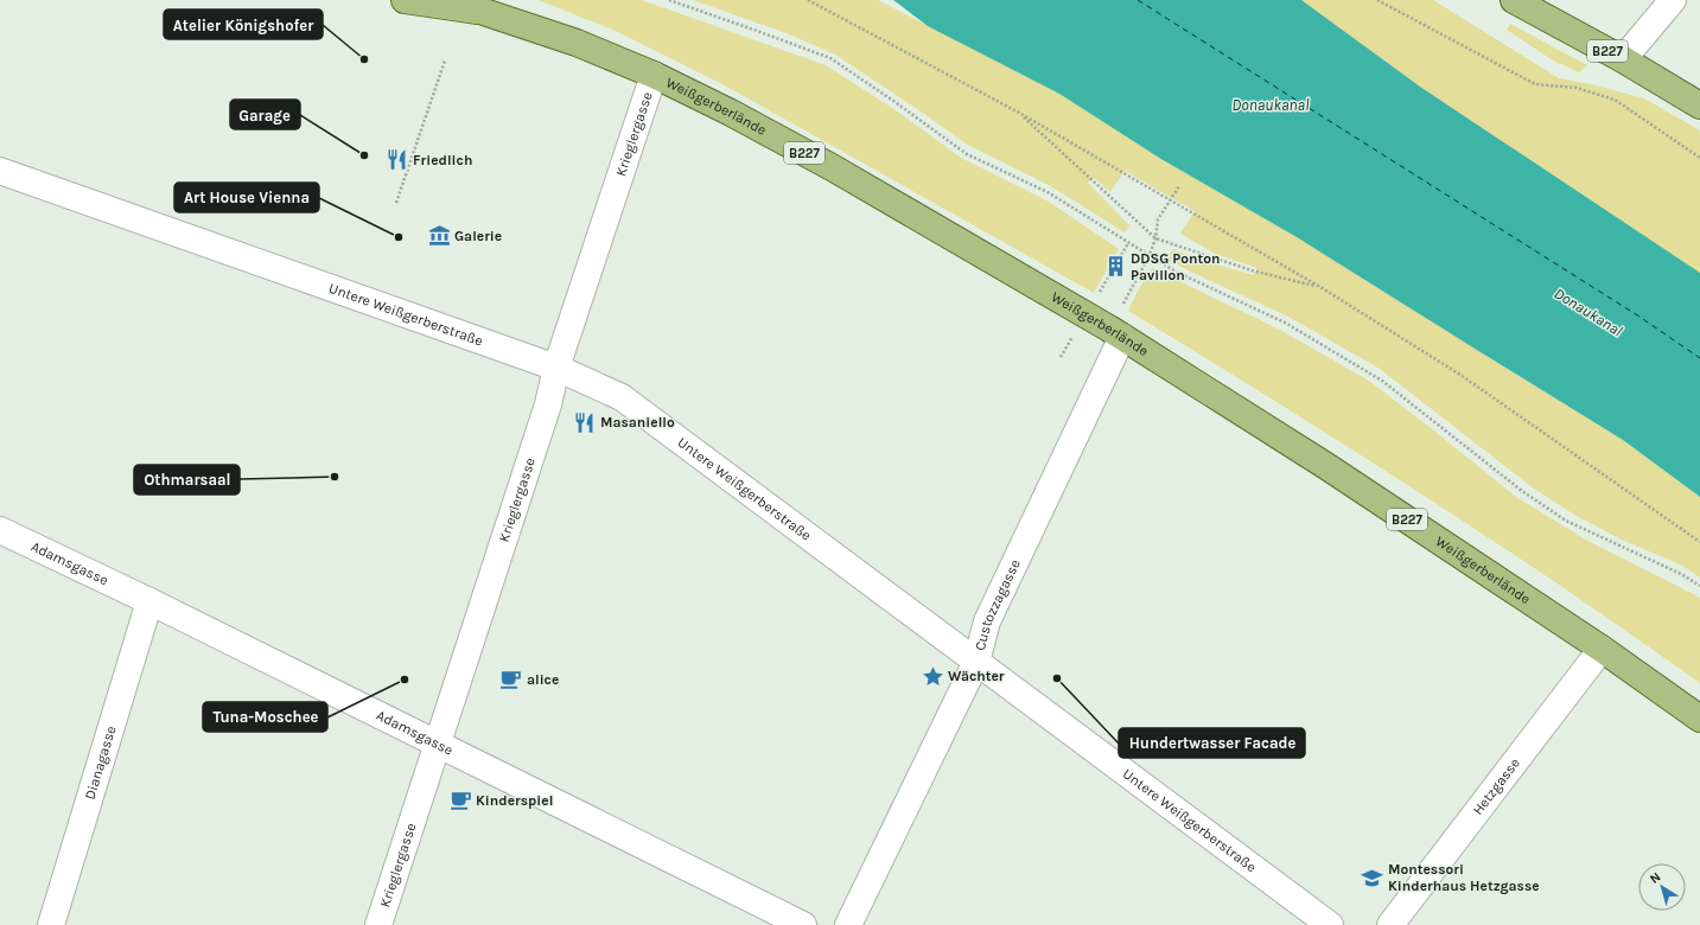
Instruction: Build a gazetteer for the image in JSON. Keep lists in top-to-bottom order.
{
  "streets": {
    "main road": ["B227", "Weißgerberlände"],
    "street": [
      "Krieglergasse",
      "Untere Weißgerberstraße",
      "Adamsgasse",
      "Custozzagasse",
      "Dianagasse",
      "Hetzgasse"
    ]
  },
  "crossings": [
    ["B227", "Weißgerberlände"],
    ["Weißgerberlände", "Krieglergasse"],
    ["Weißgerberlände", "Custozzagasse"],
    ["Weißgerberlände", "Hetzgasse"],
    ["Krieglergasse", "Untere Weißgerberstraße"],
    ["Krieglergasse", "Adamsgasse"],
    ["Untere Weißgerberstraße", "Custozzagasse"],
    ["Adamsgasse", "Dianagasse"]
  ],
  "water": ["Donaukanal"],
  "places": {
    "other": [
      "Atelier Königshofer",
      "Garage",
      "Art House Vienna",
      "Othmarsaal",
      "Hundertwasser Facade",
      "Tuna-Moschee"
    ],
    "restaurant": ["Friedlich", "Masaniello"],
    "museum": ["Galerie"],
    "building": ["DDSG Ponton Pavillon"],
    "place": ["Wächter"],
    "cafe": ["alice", "Kinderspiel"],
    "school or university": ["Montessori Kinderhaus Hetzgasse"]
  },
  "north": "top left"
}
